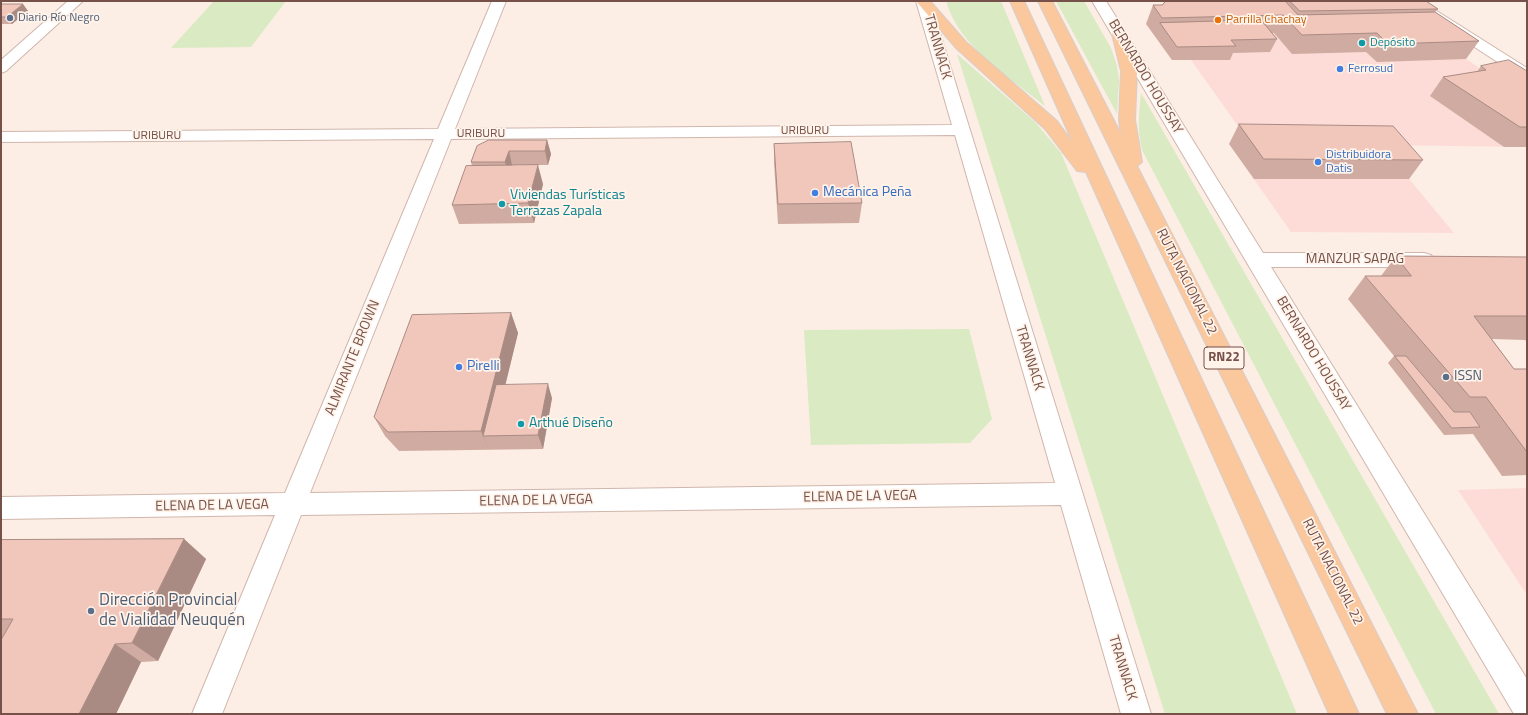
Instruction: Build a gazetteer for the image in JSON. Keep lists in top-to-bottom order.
{
  "streets": {
    "main road": ["RUTA NACIONAL 22", "RN22"],
    "street": [
      "TRANNACK",
      "BERNARDO HOUSSAY",
      "URIBURU",
      "MANZUR SAPAG",
      "ALMIRANTE BROWN",
      "ELENA DE LA VEGA"
    ]
  },
  "crossings": [
    ["TRANNACK", "URIBURU"],
    ["TRANNACK", "ELENA DE LA VEGA"],
    ["BERNARDO HOUSSAY", "MANZUR SAPAG"],
    ["URIBURU", "ALMIRANTE BROWN"],
    ["ALMIRANTE BROWN", "ELENA DE LA VEGA"]
  ],
  "places": [
    "Diario Río Negro",
    "Parrilla Chachay",
    "Depósito",
    "Ferrosud",
    "Distribuidora Datis",
    "Mecánica Peña",
    "Viviendas Turísticas Terrazas Zapala",
    "Pirelli",
    "ISSN",
    "Arthué Diseño",
    "Dirección Provincial de Vialidad Neuquén"
  ]
}
